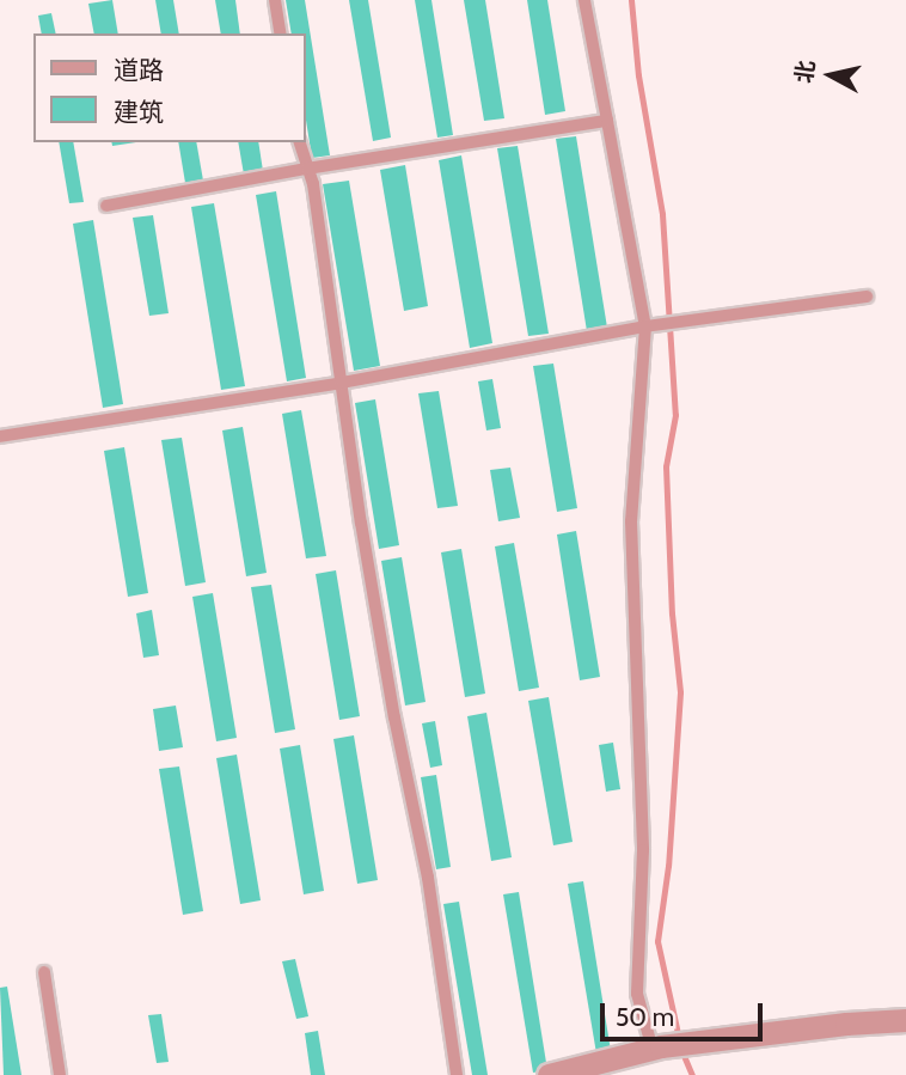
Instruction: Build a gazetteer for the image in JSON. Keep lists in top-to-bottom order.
{
  "legend": ["道路", "建筑"],
  "scale_bar": "50 m",
  "north": "left"
}
